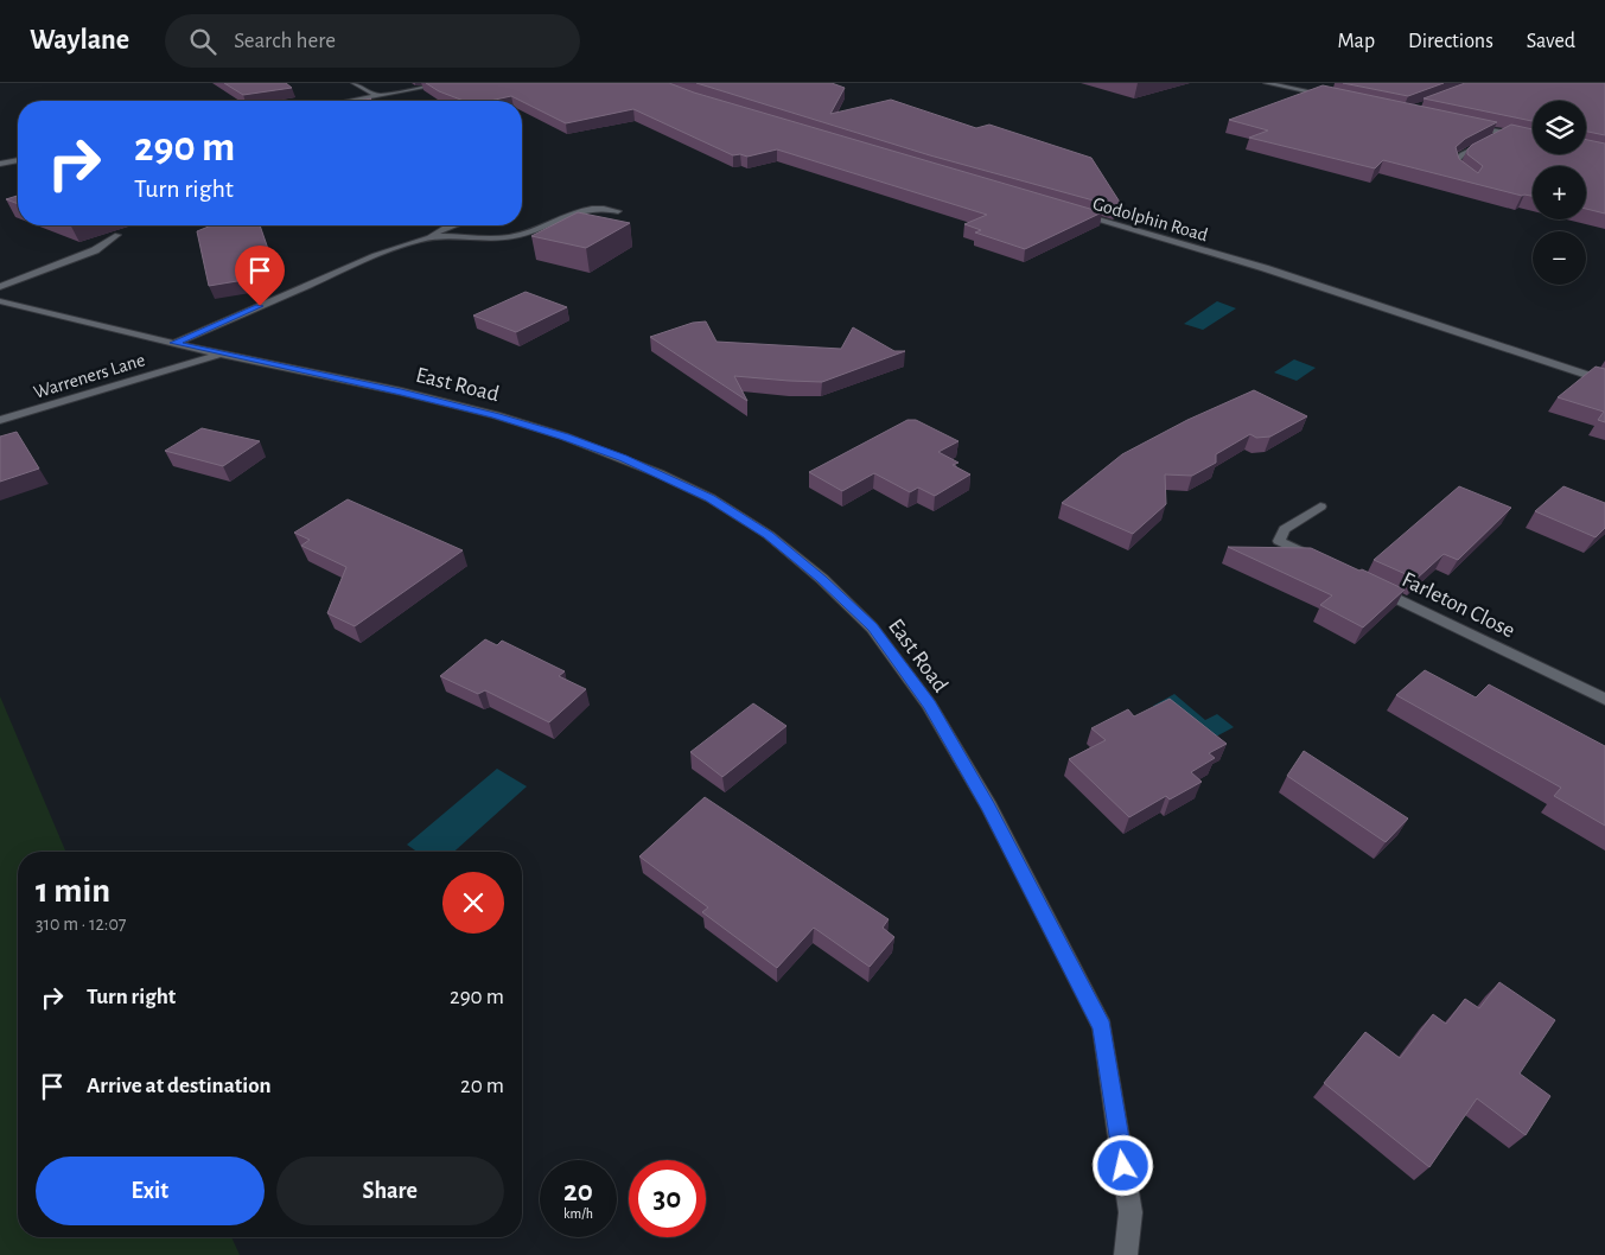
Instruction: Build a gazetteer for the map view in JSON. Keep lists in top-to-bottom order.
{
  "streets": {
    "street": [
      "Godolphin Road",
      "Warreners Lane",
      "East Road",
      "Farleton Close"
    ]
  },
  "crossings": [
    ["Warreners Lane", "East Road"]
  ],
  "page": {
    "header": "Waylane",
    "search": "Search here",
    "nav": ["Map", "Directions", "Saved"],
    "map_buttons": ["+", "−"],
    "turn": ["290 m", "Turn right"],
    "heading": ["1 min", "310 m · 12:07"],
    "list": [
      {
        "name": "Turn right",
        "value": "290 m"
      },
      {
        "name": "Arrive at destination",
        "value": "20 m"
      }
    ],
    "buttons": ["Exit", "Share"],
    "speed": "20 km/h",
    "limit": "30"
  }
}
